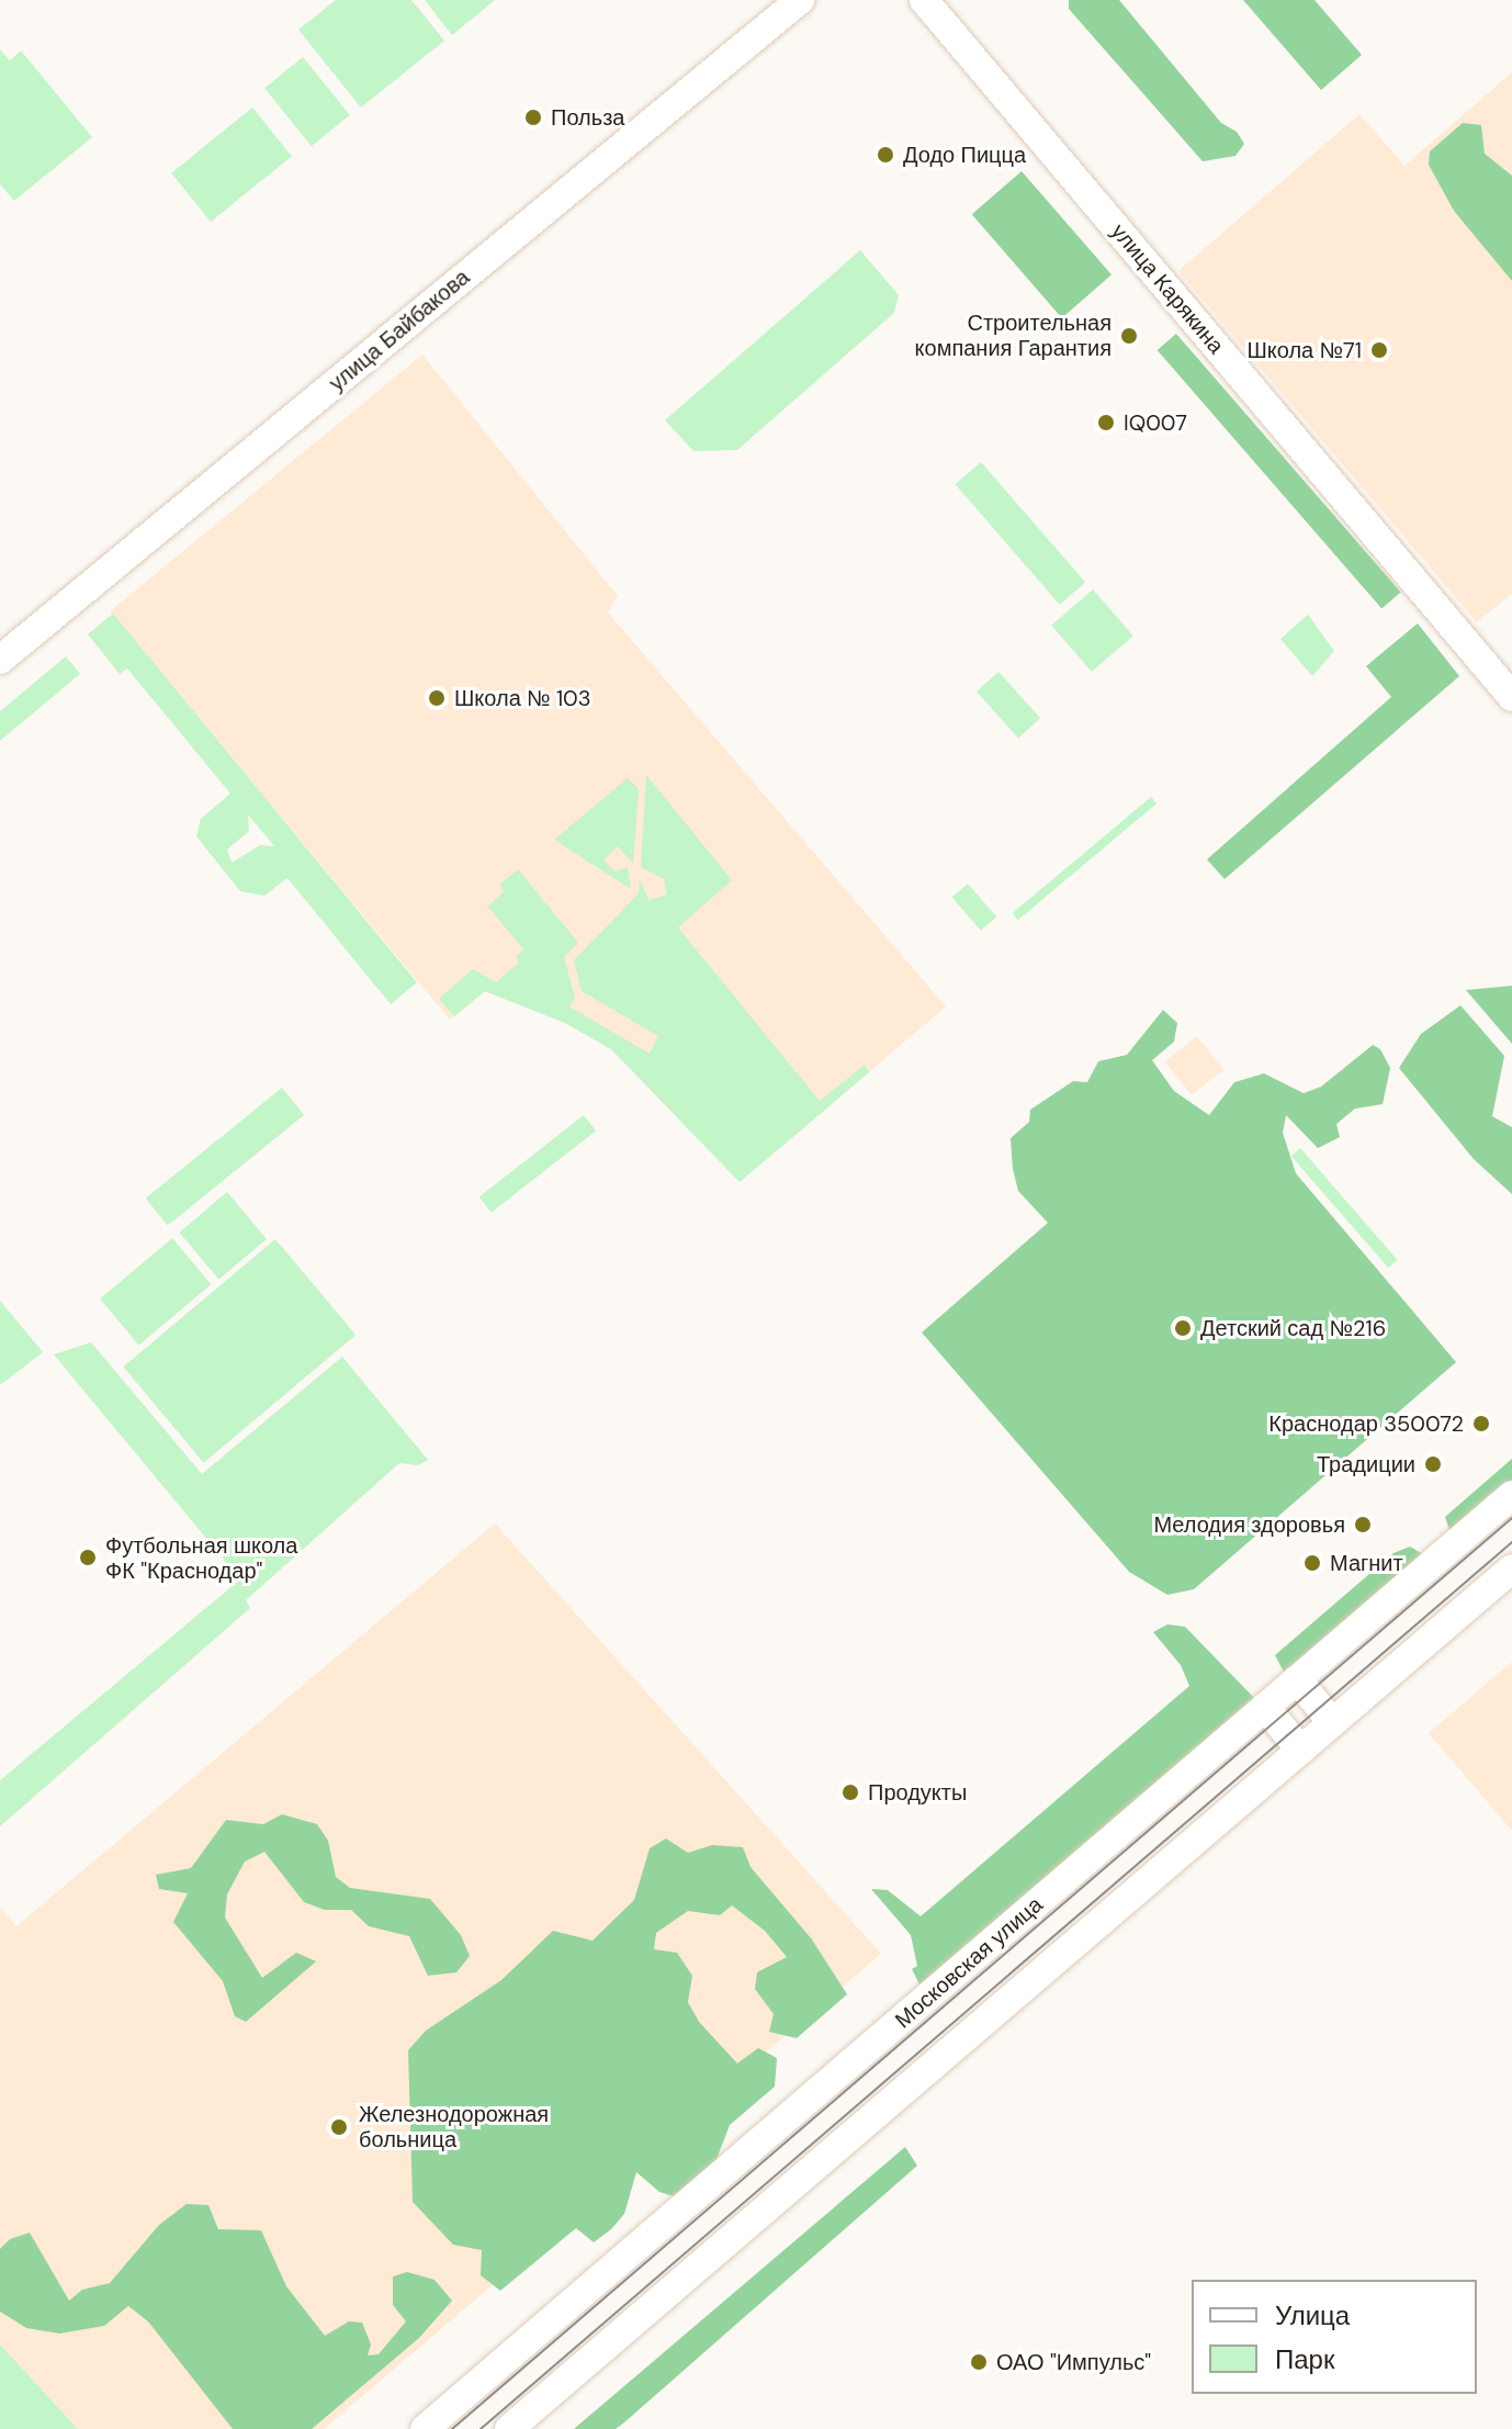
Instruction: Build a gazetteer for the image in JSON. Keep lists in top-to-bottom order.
{
  "streets": {
    "street": ["улица Карякина", "улица Байбакова", "Московская улица"]
  },
  "places": [
    "Польза",
    "Додо Пицца",
    "Строительная компания Гарантия",
    "Школа №71",
    "IQ007",
    "Школа № 103",
    "Детский сад №216",
    "Краснодар 350072",
    "Традиции",
    "Мелодия здоровья",
    "Футбольная школа ФК \"Краснодар\"",
    "Магнит",
    "Продукты",
    "Железнодорожная больница",
    "ОАО \"Импульс\""
  ],
  "legend": ["Улица", "Парк"]
}
